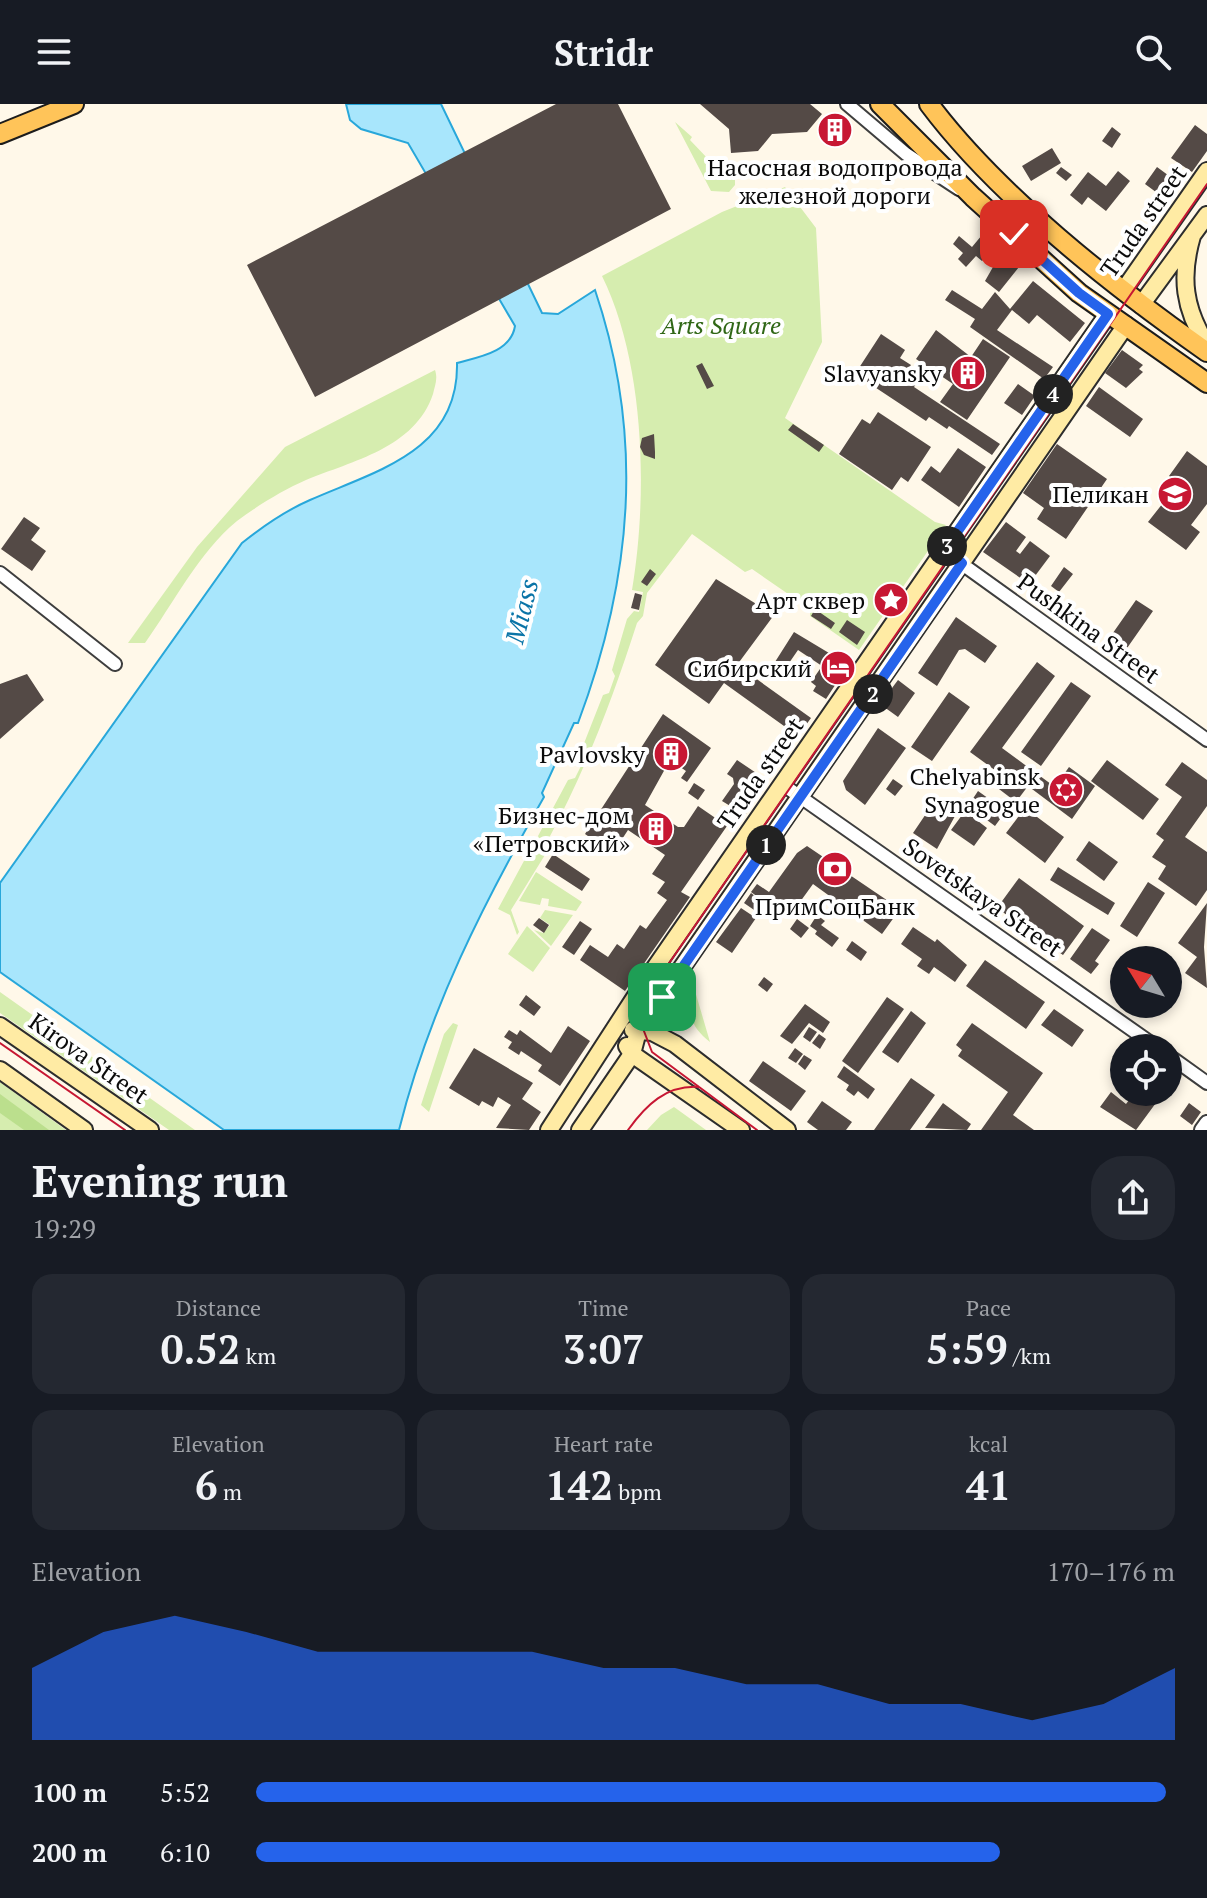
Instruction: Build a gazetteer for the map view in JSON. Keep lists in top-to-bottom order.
{
  "streets": {
    "main road": ["Truda street", "Kirova Street"],
    "street": ["Pushkina Street", "Sovetskaya Street"]
  },
  "crossings": [
    ["Truda street", "Pushkina Street"],
    ["Truda street", "Sovetskaya Street"]
  ],
  "water": ["Miass"],
  "parks": ["Arts Square"],
  "places": {
    "building": [
      "Насосная водопровода железной дороги",
      "Slavyansky",
      "Pavlovsky",
      "Бизнес-дом «Петровский»"
    ],
    "school or university": ["Пеликан"],
    "place": ["Арт сквер"],
    "hotel": ["Сибирский"],
    "synagogue": ["Chelyabinsk Synagogue"],
    "bank": ["ПримСоцБанк"]
  },
  "north": "top left",
  "page": {
    "header": "Stridr",
    "pins": [
      "4",
      "3",
      "2",
      "1"
    ],
    "heading": ["Evening run", "19:29"],
    "stats": [
      ["Distance", "0.52 km"],
      ["Time", "3:07"],
      ["Pace", "5:59 /km"],
      ["Elevation", "6 m"],
      ["Heart rate", "142 bpm"],
      ["kcal", "41"]
    ],
    "chart": ["Elevation", "170–176 m"],
    "list": [
      {
        "name": "100 m",
        "note": "5:52"
      },
      {
        "name": "200 m",
        "note": "6:10"
      }
    ]
  }
}
